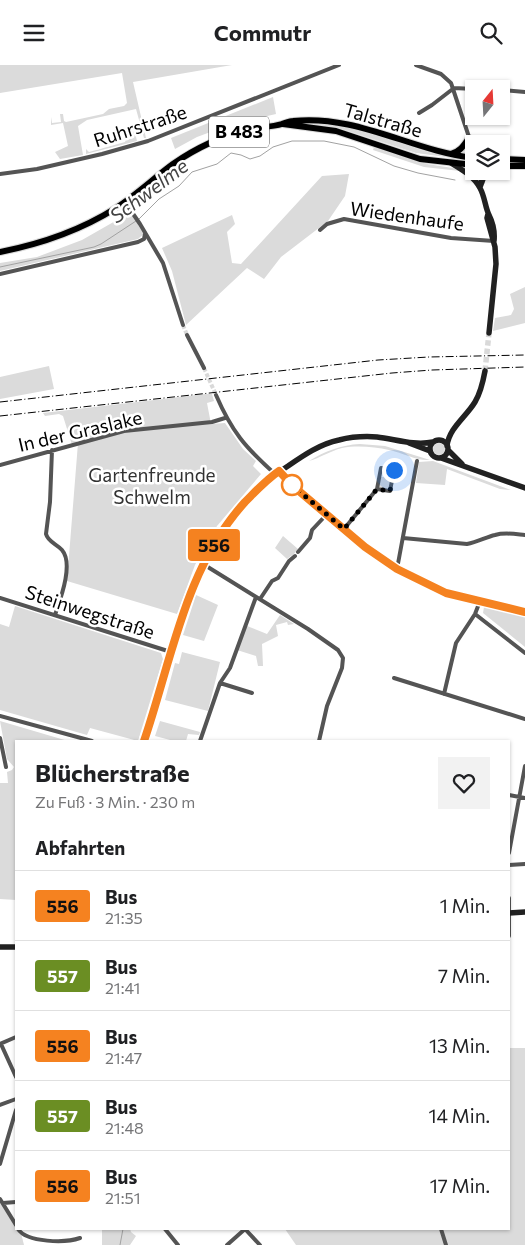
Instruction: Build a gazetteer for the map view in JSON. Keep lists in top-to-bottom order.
{
  "streets": {
    "main road": ["Talstraße", "B 483"],
    "street": [
      "Ruhrstraße",
      "Wiedenhaufe",
      "In der Graslake",
      "Steinwegstraße"
    ]
  },
  "water": ["Schwelme"],
  "parks": ["Gartenfreunde Schwelm"],
  "lines": ["bus line 556"],
  "north": "top",
  "page": {
    "header": "Commutr",
    "on_map": "556",
    "heading": [
      ["Blücherstraße", "Zu Fuß · 3 Min. · 230 m"],
      "Abfahrten"
    ],
    "list": [
      {
        "mark": "556",
        "name": "Bus",
        "note": "21:35",
        "value": "1 Min."
      },
      {
        "mark": "557",
        "name": "Bus",
        "note": "21:41",
        "value": "7 Min."
      },
      {
        "mark": "556",
        "name": "Bus",
        "note": "21:47",
        "value": "13 Min."
      },
      {
        "mark": "557",
        "name": "Bus",
        "note": "21:48",
        "value": "14 Min."
      },
      {
        "mark": "556",
        "name": "Bus",
        "note": "21:51",
        "value": "17 Min."
      }
    ]
  }
}
